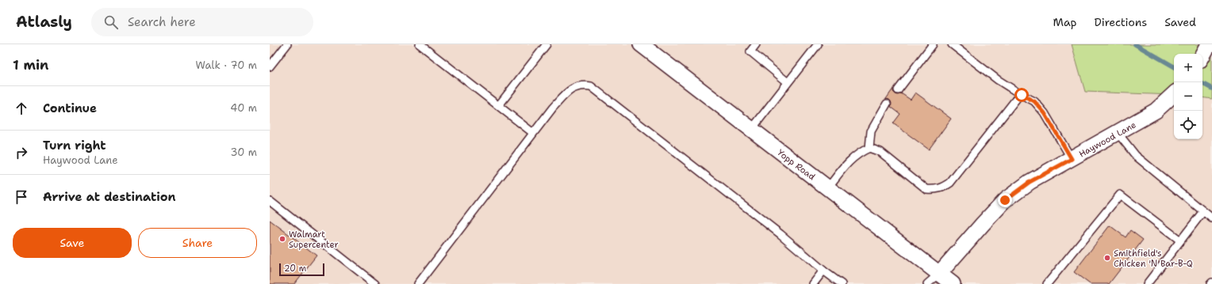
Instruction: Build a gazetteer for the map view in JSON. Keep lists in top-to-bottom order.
{
  "streets": {
    "street": ["Haywood Lane", "Yopp Road"]
  },
  "crossings": [
    ["Haywood Lane", "Yopp Road"]
  ],
  "places": ["Walmart Supercenter", "Smithfield's Chicken 'N Bar-B-Q"],
  "scale_bar": "20 m",
  "page": {
    "header": "Atlasly",
    "search": "Search here",
    "nav": ["Map", "Directions", "Saved"],
    "heading": ["1 min", "Walk · 70 m"],
    "map_buttons": ["+", "−"],
    "list": [
      ["Continue", "40 m"],
      ["Turn right", "Haywood Lane", "30 m"],
      "Arrive at destination"
    ],
    "buttons": ["Save", "Share"],
    "scale": "20 m"
  }
}
